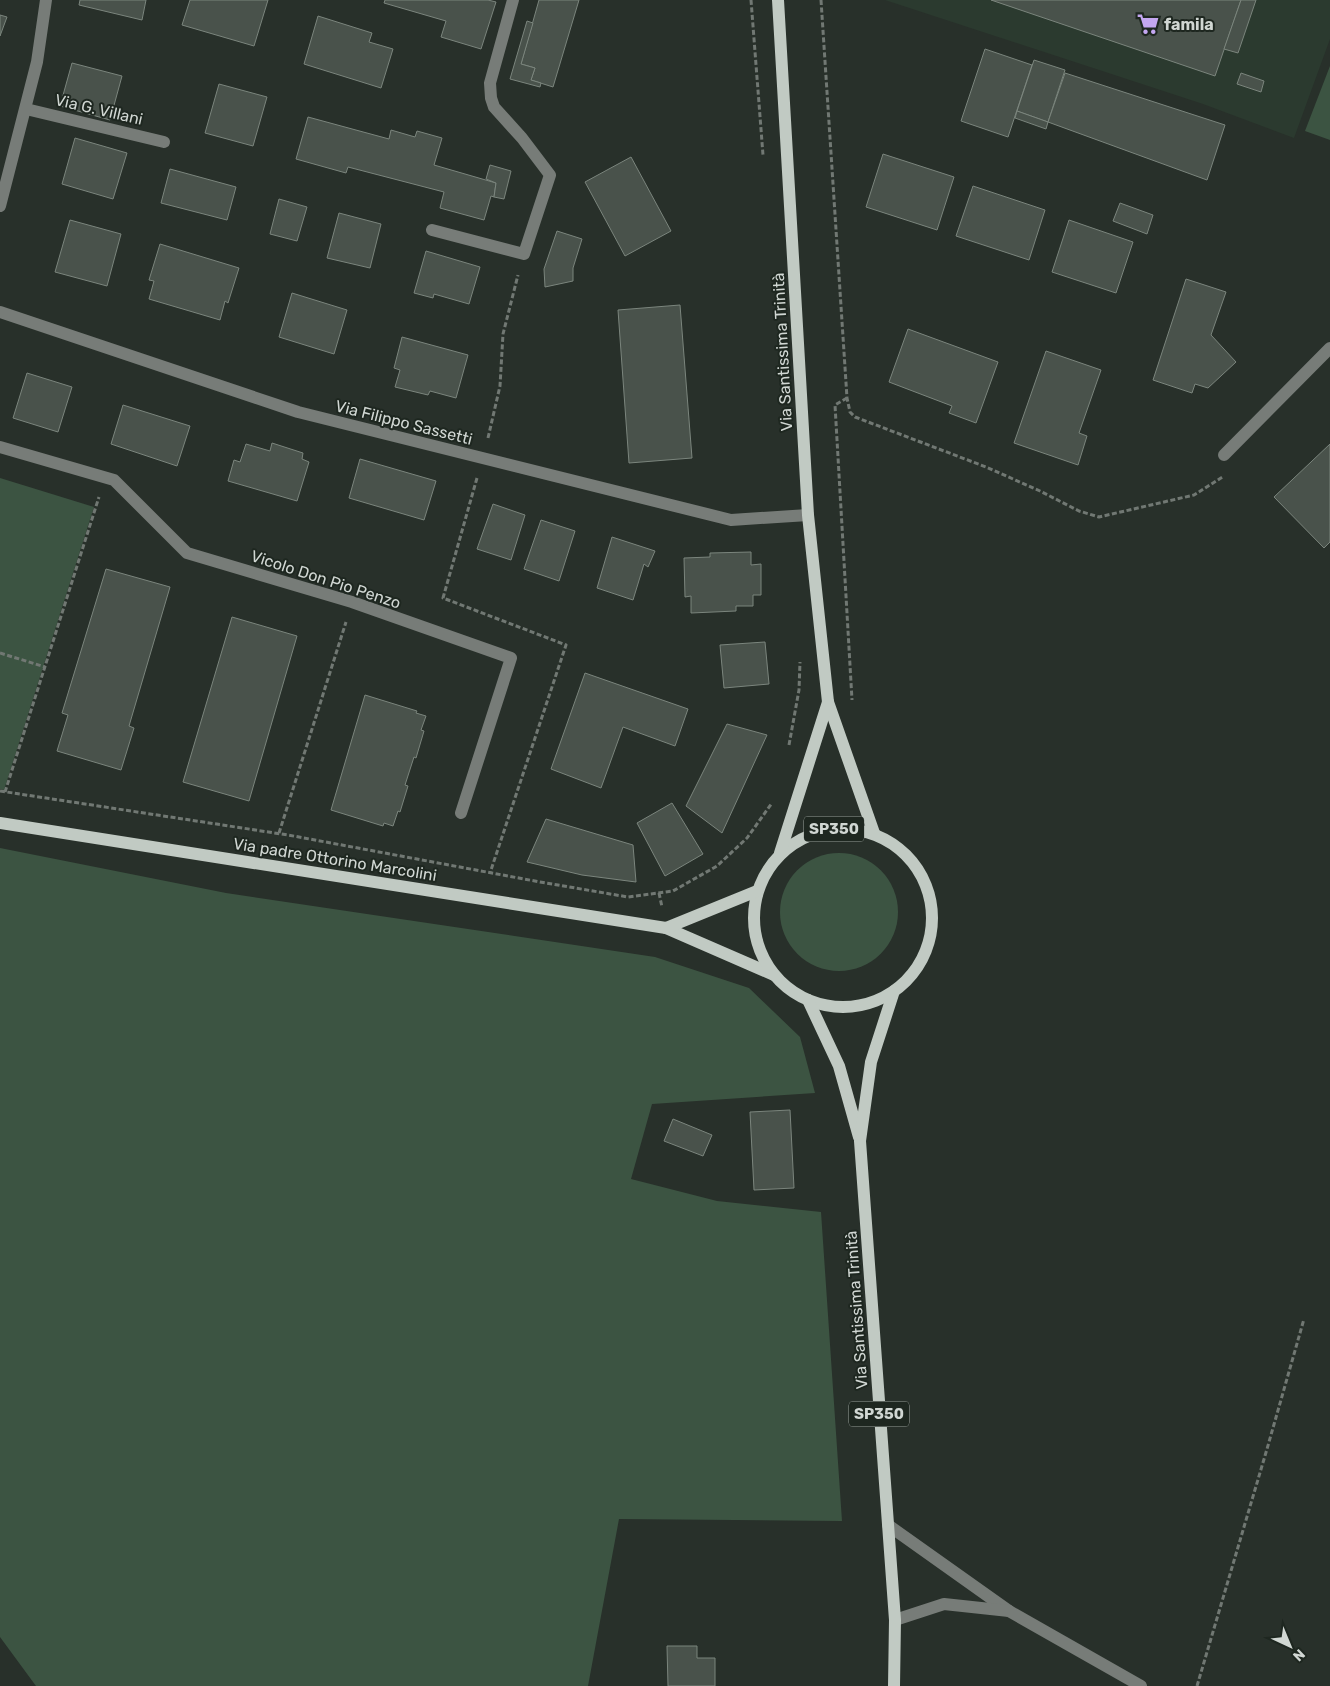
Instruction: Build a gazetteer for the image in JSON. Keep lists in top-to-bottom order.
{
  "streets": {
    "main road": ["Via Santissima Trinità", "SP350", "Via padre Ottorino Marcolini"],
    "street": ["Via G. Villani", "Via Filippo Sassetti", "Vicolo Don Pio Penzo"]
  },
  "crossings": [
    ["Via Santissima Trinità", "Via Filippo Sassetti"],
    ["Via Santissima Trinità", "Via padre Ottorino Marcolini"]
  ],
  "places": {
    "supermarket": ["famila"]
  },
  "north": "bottom right"
}
